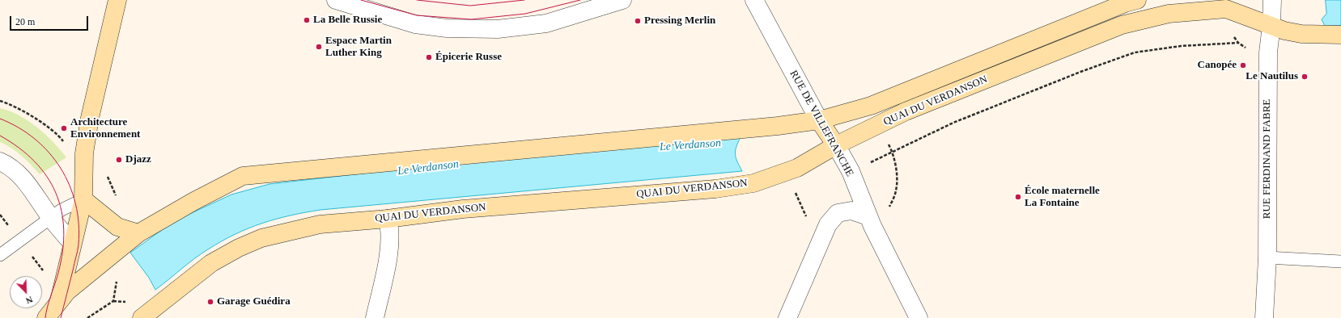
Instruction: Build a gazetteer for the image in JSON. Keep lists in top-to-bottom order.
{
  "streets": {
    "main road": ["QUAI DU VERDANSON", "RUE DE VILLEFRANCHE"],
    "street": ["RUE FERDINAND FABRE"]
  },
  "crossings": [
    ["QUAI DU VERDANSON", "RUE DE VILLEFRANCHE"],
    ["QUAI DU VERDANSON", "RUE FERDINAND FABRE"]
  ],
  "water": ["Le Verdanson"],
  "places": [
    "La Belle Russie",
    "Pressing Merlin",
    "Espace Martin Luther King",
    "Épicerie Russe",
    "Canopée",
    "Le Nautilus",
    "Architecture Environnement",
    "Djazz",
    "École maternelle La Fontaine",
    "Garage Guédira"
  ],
  "scale_bar": "20 m",
  "north": "bottom right"
}
